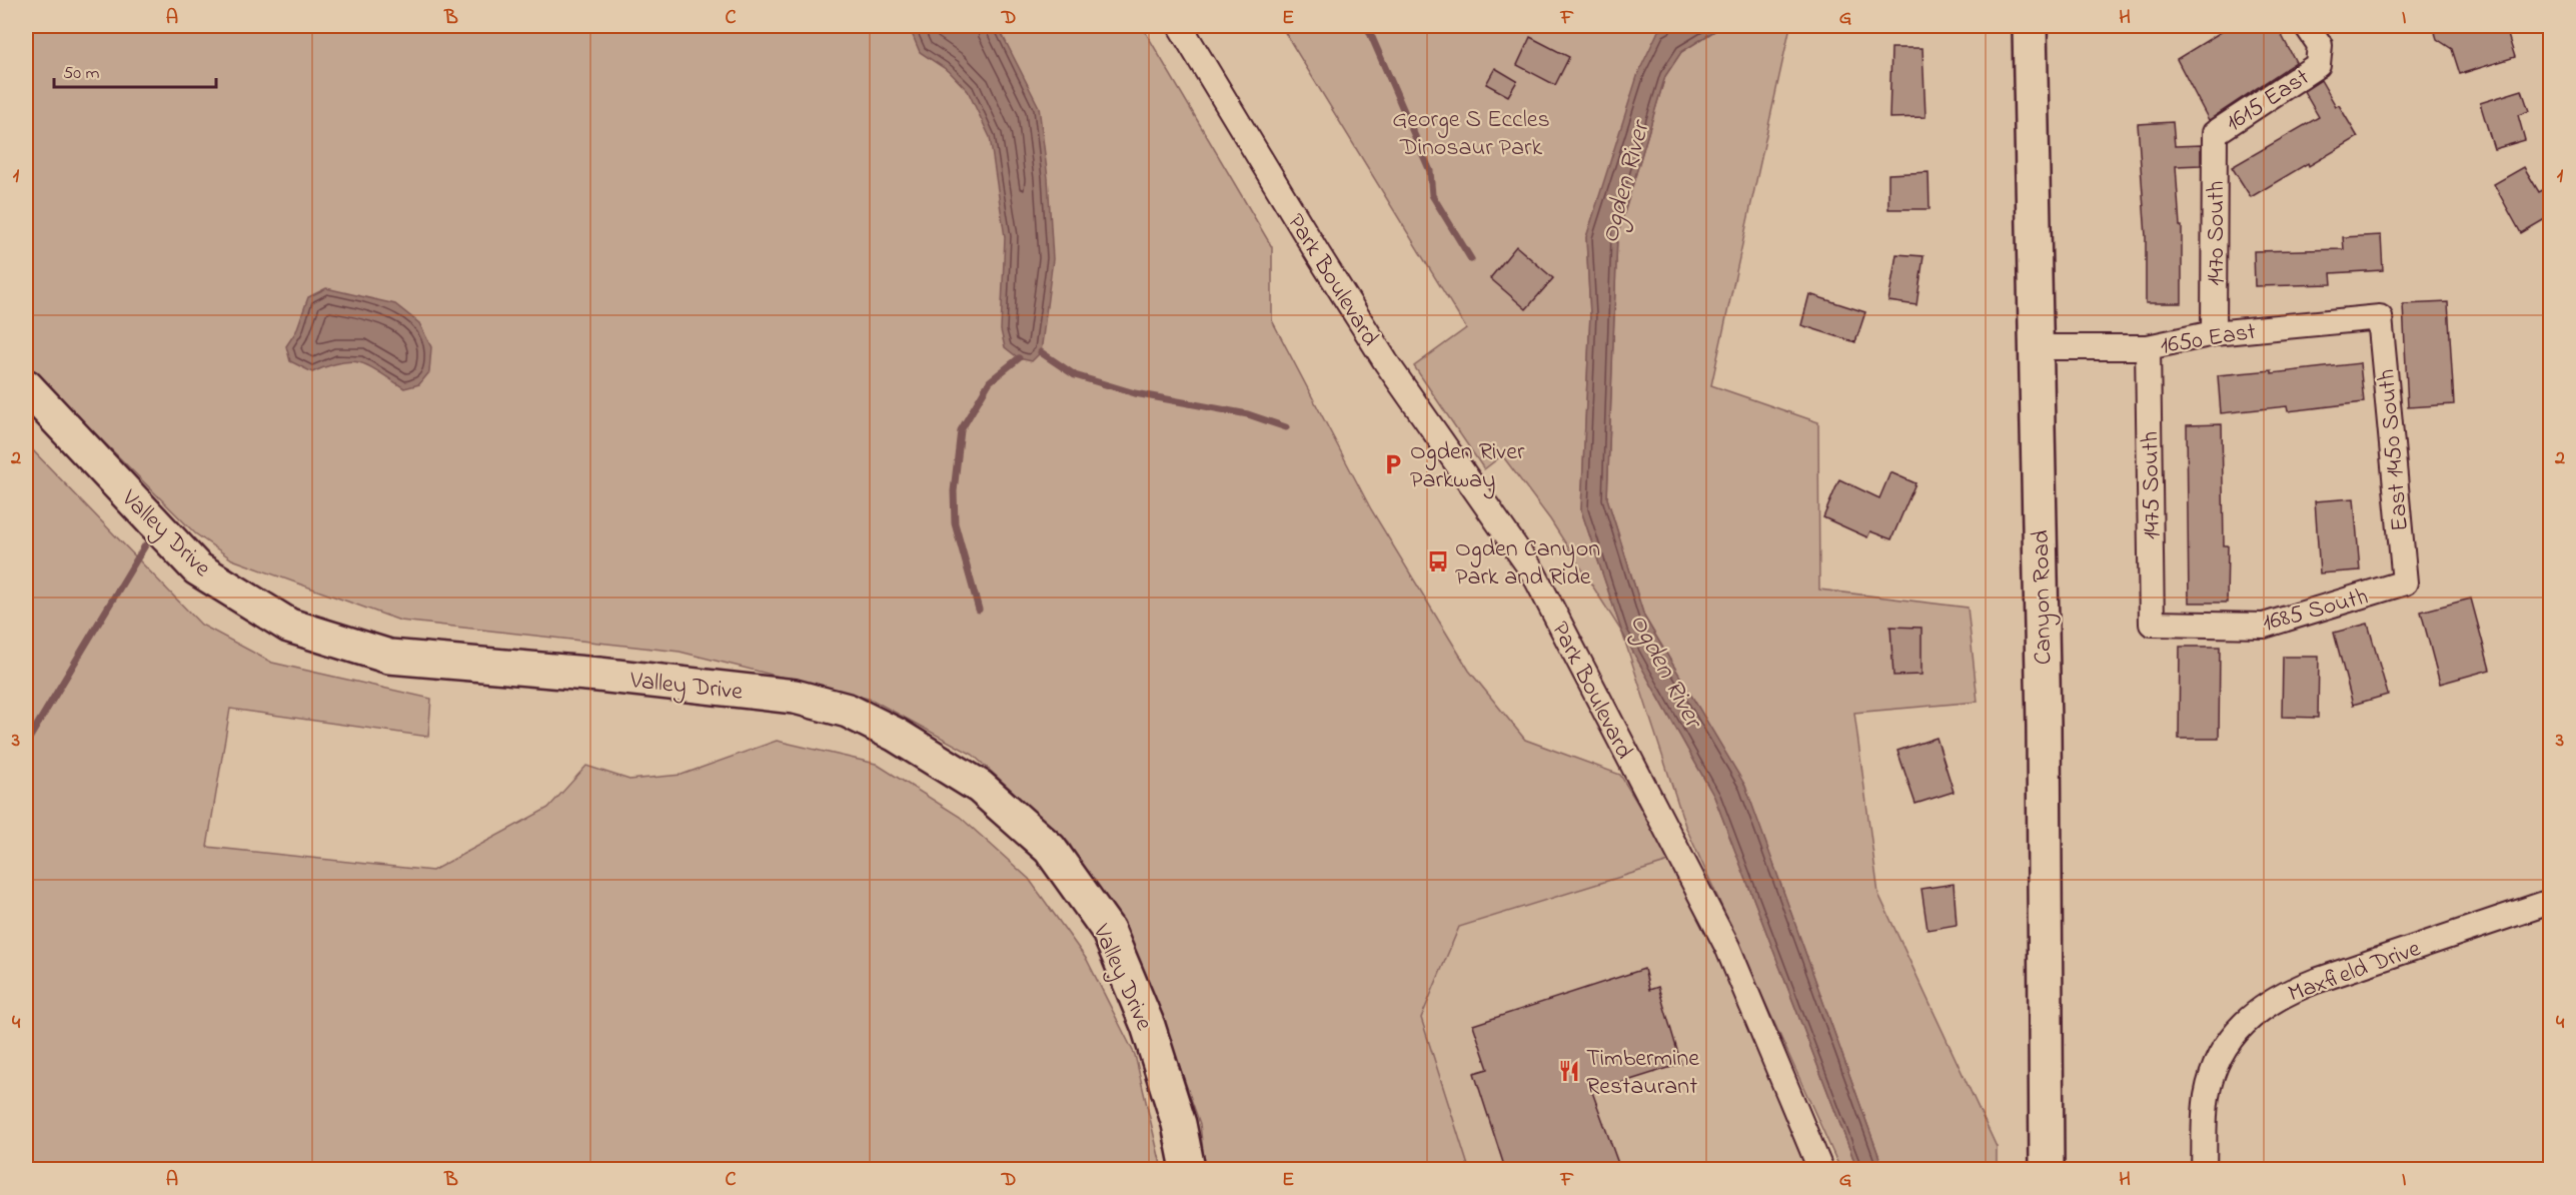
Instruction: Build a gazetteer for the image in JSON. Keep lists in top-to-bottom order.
{
  "streets": {
    "street": [
      "1615 East",
      "1470 South",
      "Park Boulevard",
      "1650 East",
      "East 1450 South",
      "1475 South",
      "Valley Drive",
      "Canyon Road",
      "1685 South",
      "Maxfield Drive"
    ]
  },
  "crossings": [
    ["1615 East", "1470 South"],
    ["1470 South", "1650 East"],
    ["1650 East", "East 1450 South"],
    ["1650 East", "1475 South"],
    ["1650 East", "Canyon Road"],
    ["East 1450 South", "1685 South"],
    ["1475 South", "1685 South"]
  ],
  "water": ["Ogden River"],
  "parks": ["George S Eccles Dinosaur Park"],
  "places": {
    "parking": ["Ogden River Parkway"],
    "bus stop": ["Ogden Canyon Park and Ride"],
    "restaurant": ["Timbermine Restaurant"]
  },
  "scale_bar": "50 m",
  "grid": {
    "columns": [
      "A",
      "B",
      "C",
      "D",
      "E",
      "F",
      "G",
      "H",
      "I"
    ],
    "rows": [
      "1",
      "2",
      "3",
      "4"
    ]
  }
}
